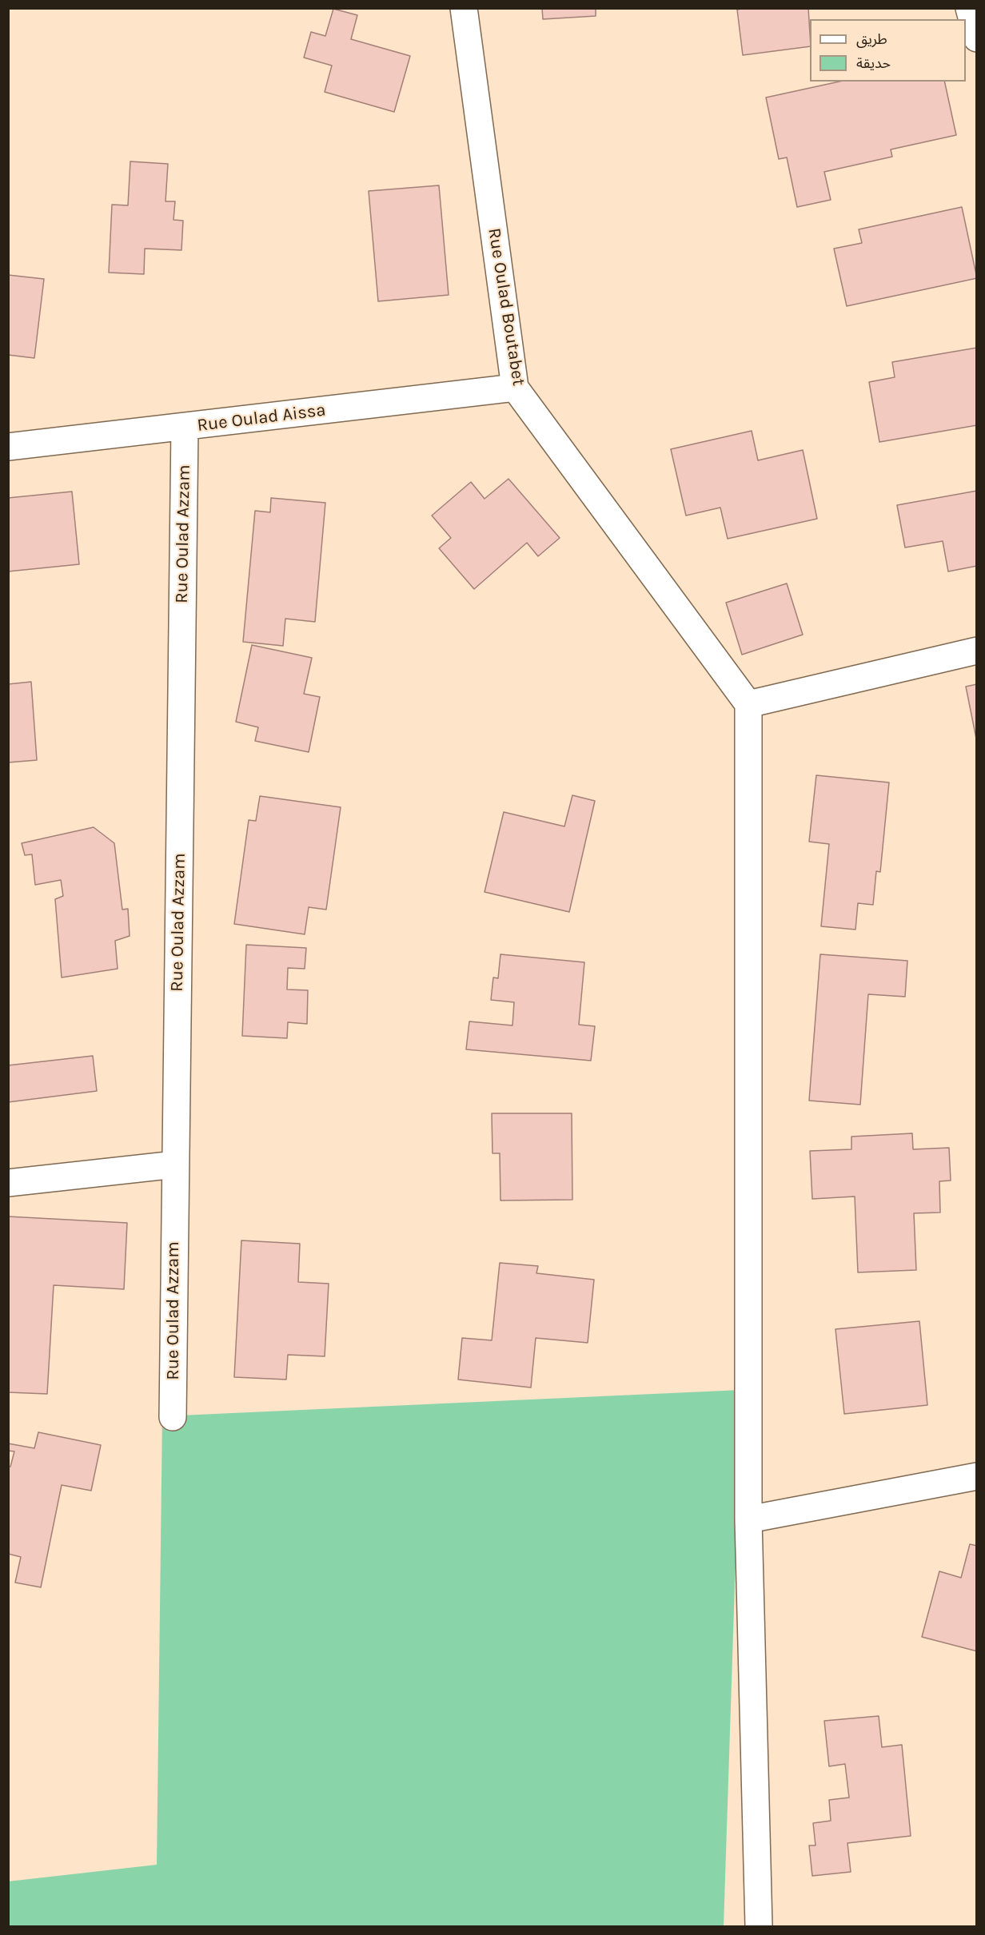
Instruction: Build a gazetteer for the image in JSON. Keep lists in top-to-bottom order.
{
  "streets": {
    "street": ["Rue Oulad Boutabet", "Rue Oulad Aissa", "Rue Oulad Azzam"]
  },
  "crossings": [
    ["Rue Oulad Boutabet", "Rue Oulad Aissa"],
    ["Rue Oulad Aissa", "Rue Oulad Azzam"]
  ],
  "legend": ["طريق", "حديقة"]
}
